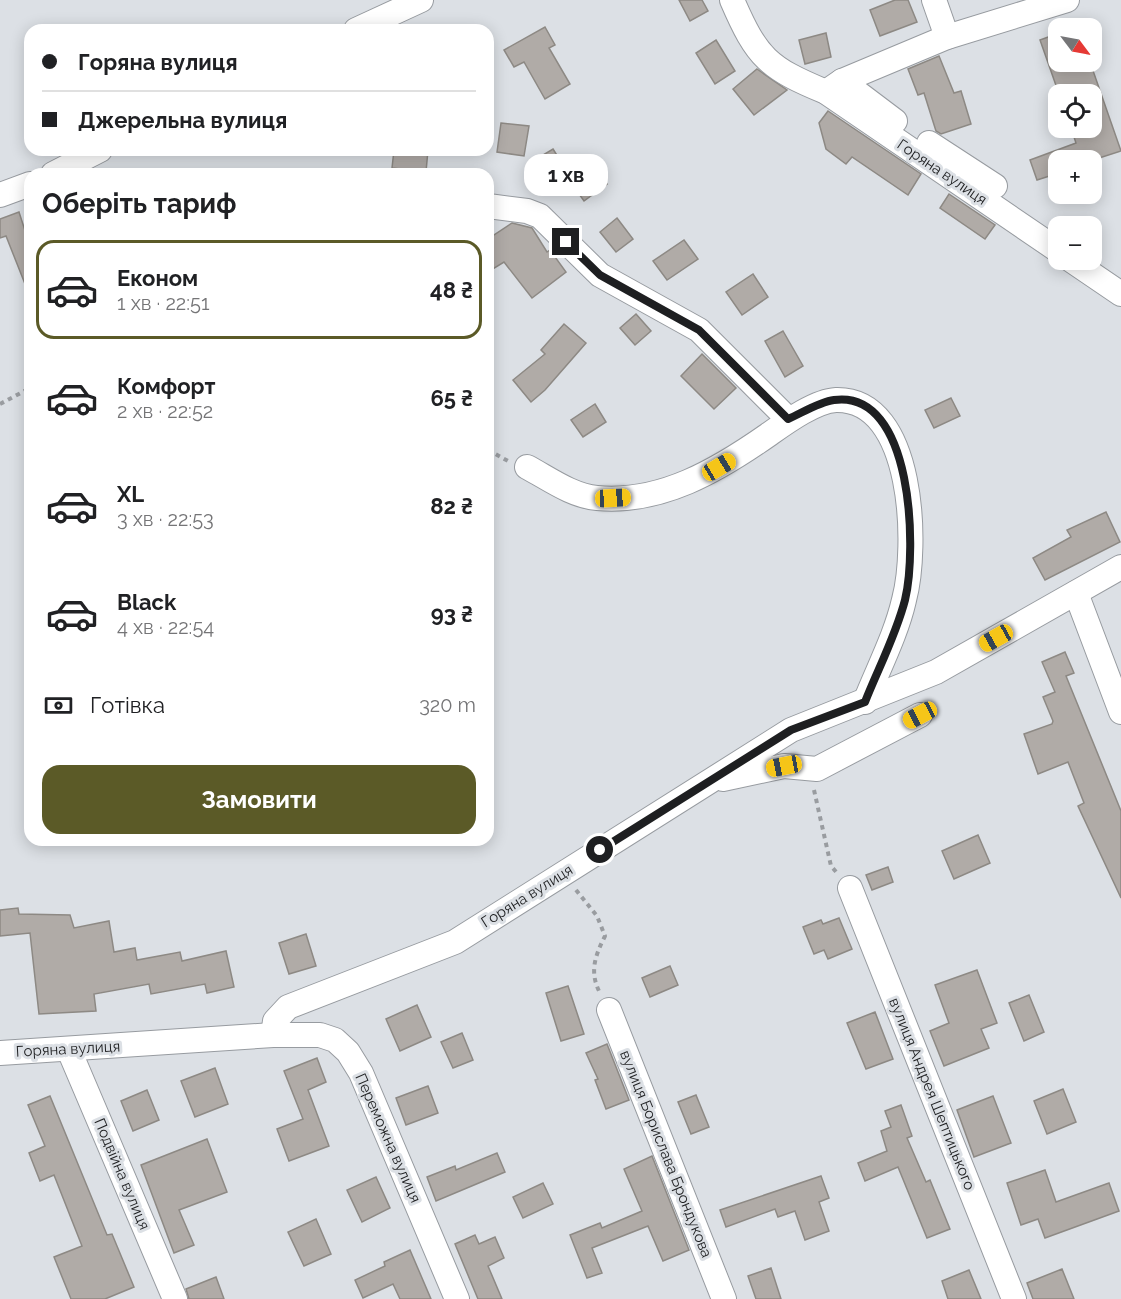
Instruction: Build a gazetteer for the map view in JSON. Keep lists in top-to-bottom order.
{
  "streets": {
    "street": [
      "Горяна вулиця",
      "вулиця Андрея Шептицького",
      "Переможна вулиця",
      "вулиця Борислава Брондукова",
      "Подвійна вулиця"
    ]
  },
  "crossings": [
    ["Горяна вулиця", "Переможна вулиця"],
    ["Горяна вулиця", "Подвійна вулиця"]
  ],
  "north": "bottom right",
  "page": {
    "map_buttons": ["+", "−"],
    "banner": ["Горяна вулиця", "Джерельна вулиця"],
    "bubble": "1 хв",
    "heading": "Оберіть тариф",
    "list": [
      {
        "name": "Економ",
        "note": "1 хв · 22:51",
        "value": "48 ₴"
      },
      {
        "name": "Комфорт",
        "note": "2 хв · 22:52",
        "value": "65 ₴"
      },
      {
        "name": "XL",
        "note": "3 хв · 22:53",
        "value": "82 ₴"
      },
      {
        "name": "Black",
        "note": "4 хв · 22:54",
        "value": "93 ₴"
      }
    ],
    "pay": ["Готівка", "320 m"],
    "buttons": "Замовити"
  }
}
